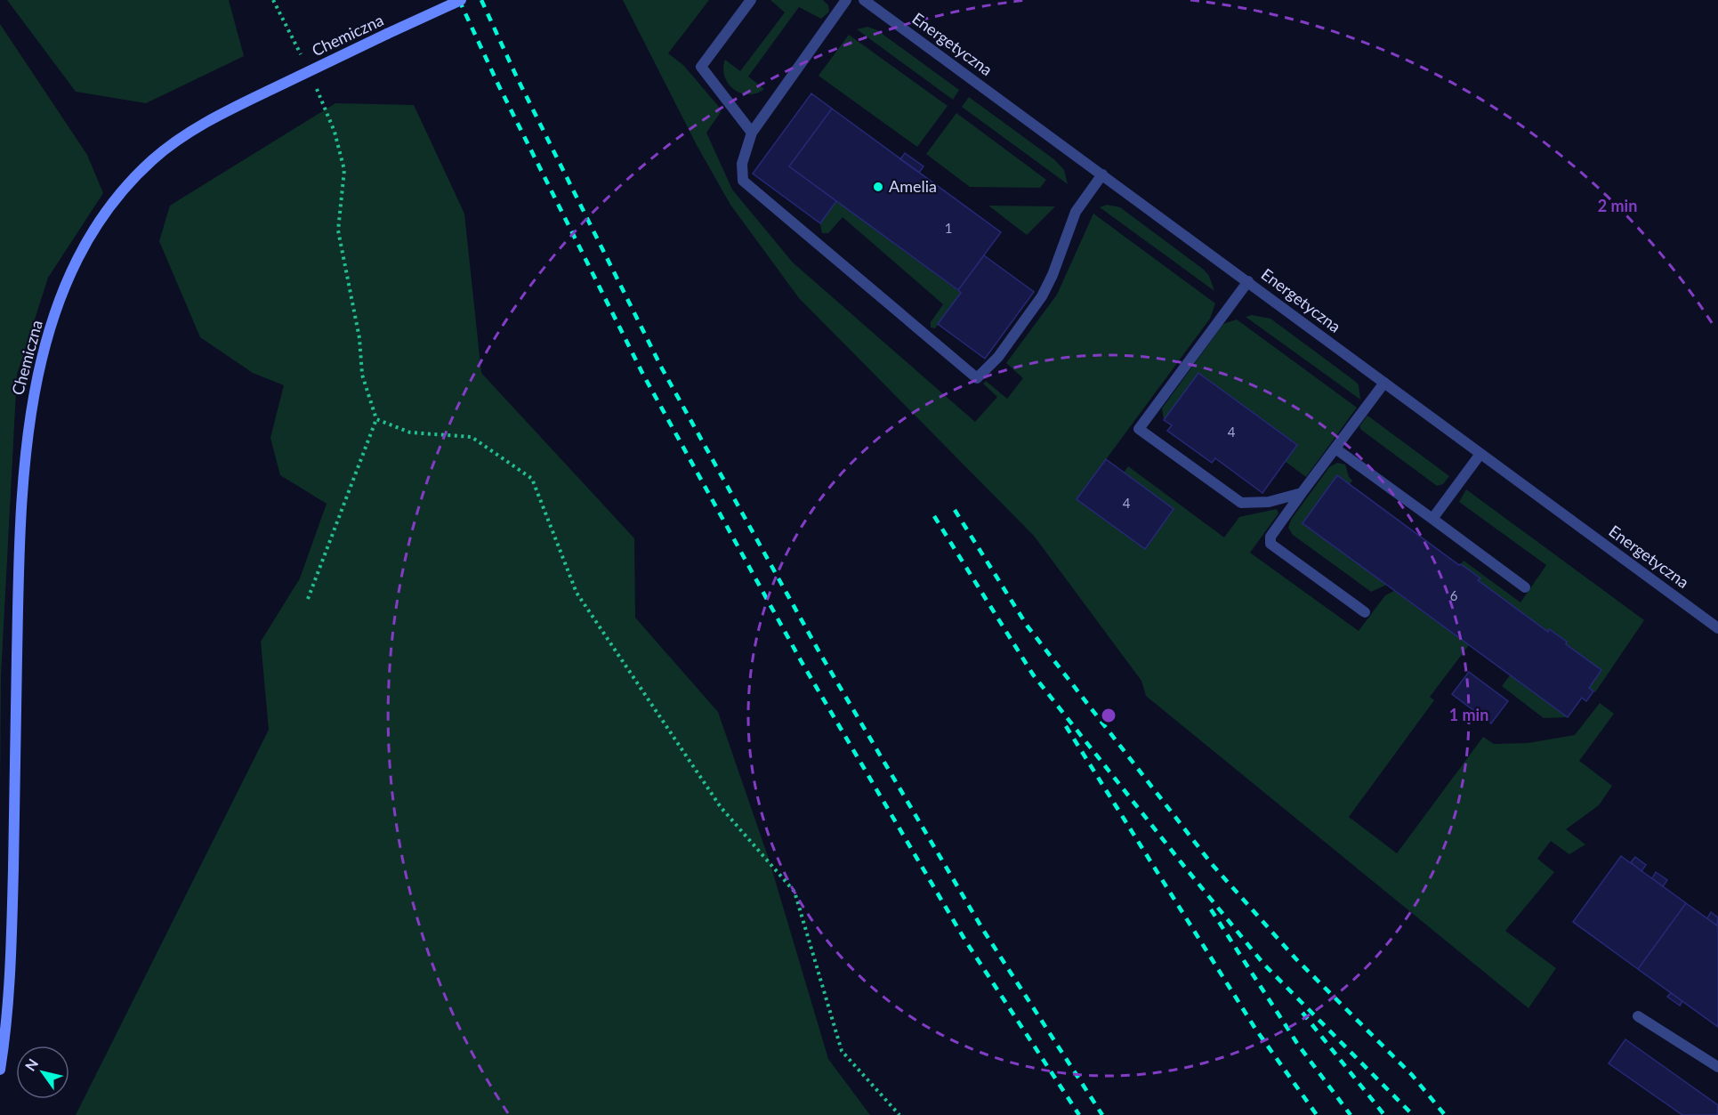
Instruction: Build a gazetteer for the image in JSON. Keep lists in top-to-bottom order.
{
  "streets": {
    "street": ["Chemiczna", "Energetyczna"]
  },
  "places": ["Amelia"],
  "house_numbers": [
    "1",
    "4",
    "4",
    "6"
  ],
  "north": "top left",
  "rings": ["2 min", "1 min"]
}
